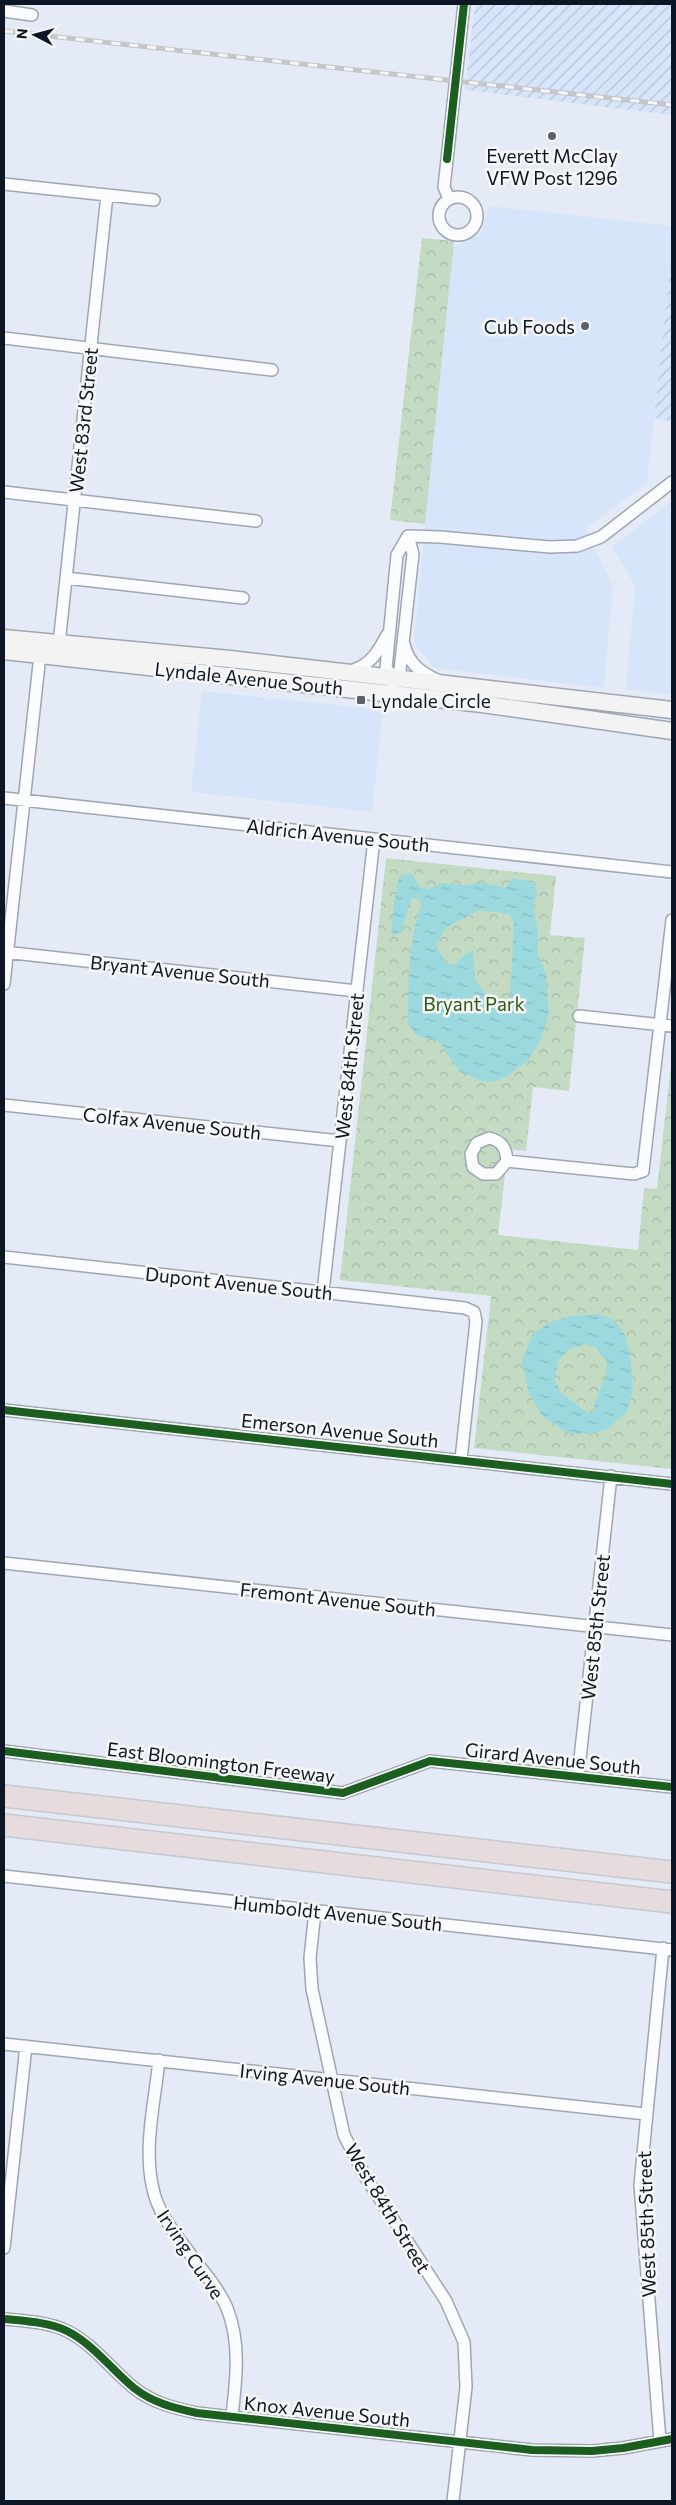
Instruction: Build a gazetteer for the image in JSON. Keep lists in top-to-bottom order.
{
  "streets": {
    "main road": ["Lyndale Avenue South"],
    "street": [
      "West 83rd Street",
      "Aldrich Avenue South",
      "Bryant Avenue South",
      "West 84th Street",
      "Colfax Avenue South",
      "Dupont Avenue South",
      "Emerson Avenue South",
      "Fremont Avenue South",
      "West 85th Street",
      "Girard Avenue South",
      "East Bloomington Freeway",
      "Humboldt Avenue South",
      "Irving Avenue South",
      "Irving Curve",
      "Knox Avenue South"
    ]
  },
  "crossings": [
    ["West 83rd Street", "Lyndale Avenue South"],
    ["Aldrich Avenue South", "West 84th Street"],
    ["Bryant Avenue South", "West 84th Street"],
    ["West 84th Street", "Colfax Avenue South"],
    ["West 84th Street", "Dupont Avenue South"],
    ["West 84th Street", "Humboldt Avenue South"],
    ["West 84th Street", "Irving Avenue South"],
    ["West 84th Street", "Knox Avenue South"],
    ["Dupont Avenue South", "Emerson Avenue South"],
    ["Emerson Avenue South", "West 85th Street"],
    ["Fremont Avenue South", "West 85th Street"],
    ["West 85th Street", "Girard Avenue South"],
    ["West 85th Street", "Humboldt Avenue South"],
    ["West 85th Street", "Irving Avenue South"],
    ["West 85th Street", "Knox Avenue South"],
    ["Girard Avenue South", "East Bloomington Freeway"],
    ["Irving Avenue South", "Irving Curve"],
    ["Irving Curve", "Knox Avenue South"]
  ],
  "parks": ["Bryant Park"],
  "places": {
    "other": ["Everett McClay VFW Post 1296", "Cub Foods"],
    "transit": ["Lyndale Circle"]
  },
  "north": "left"
}
